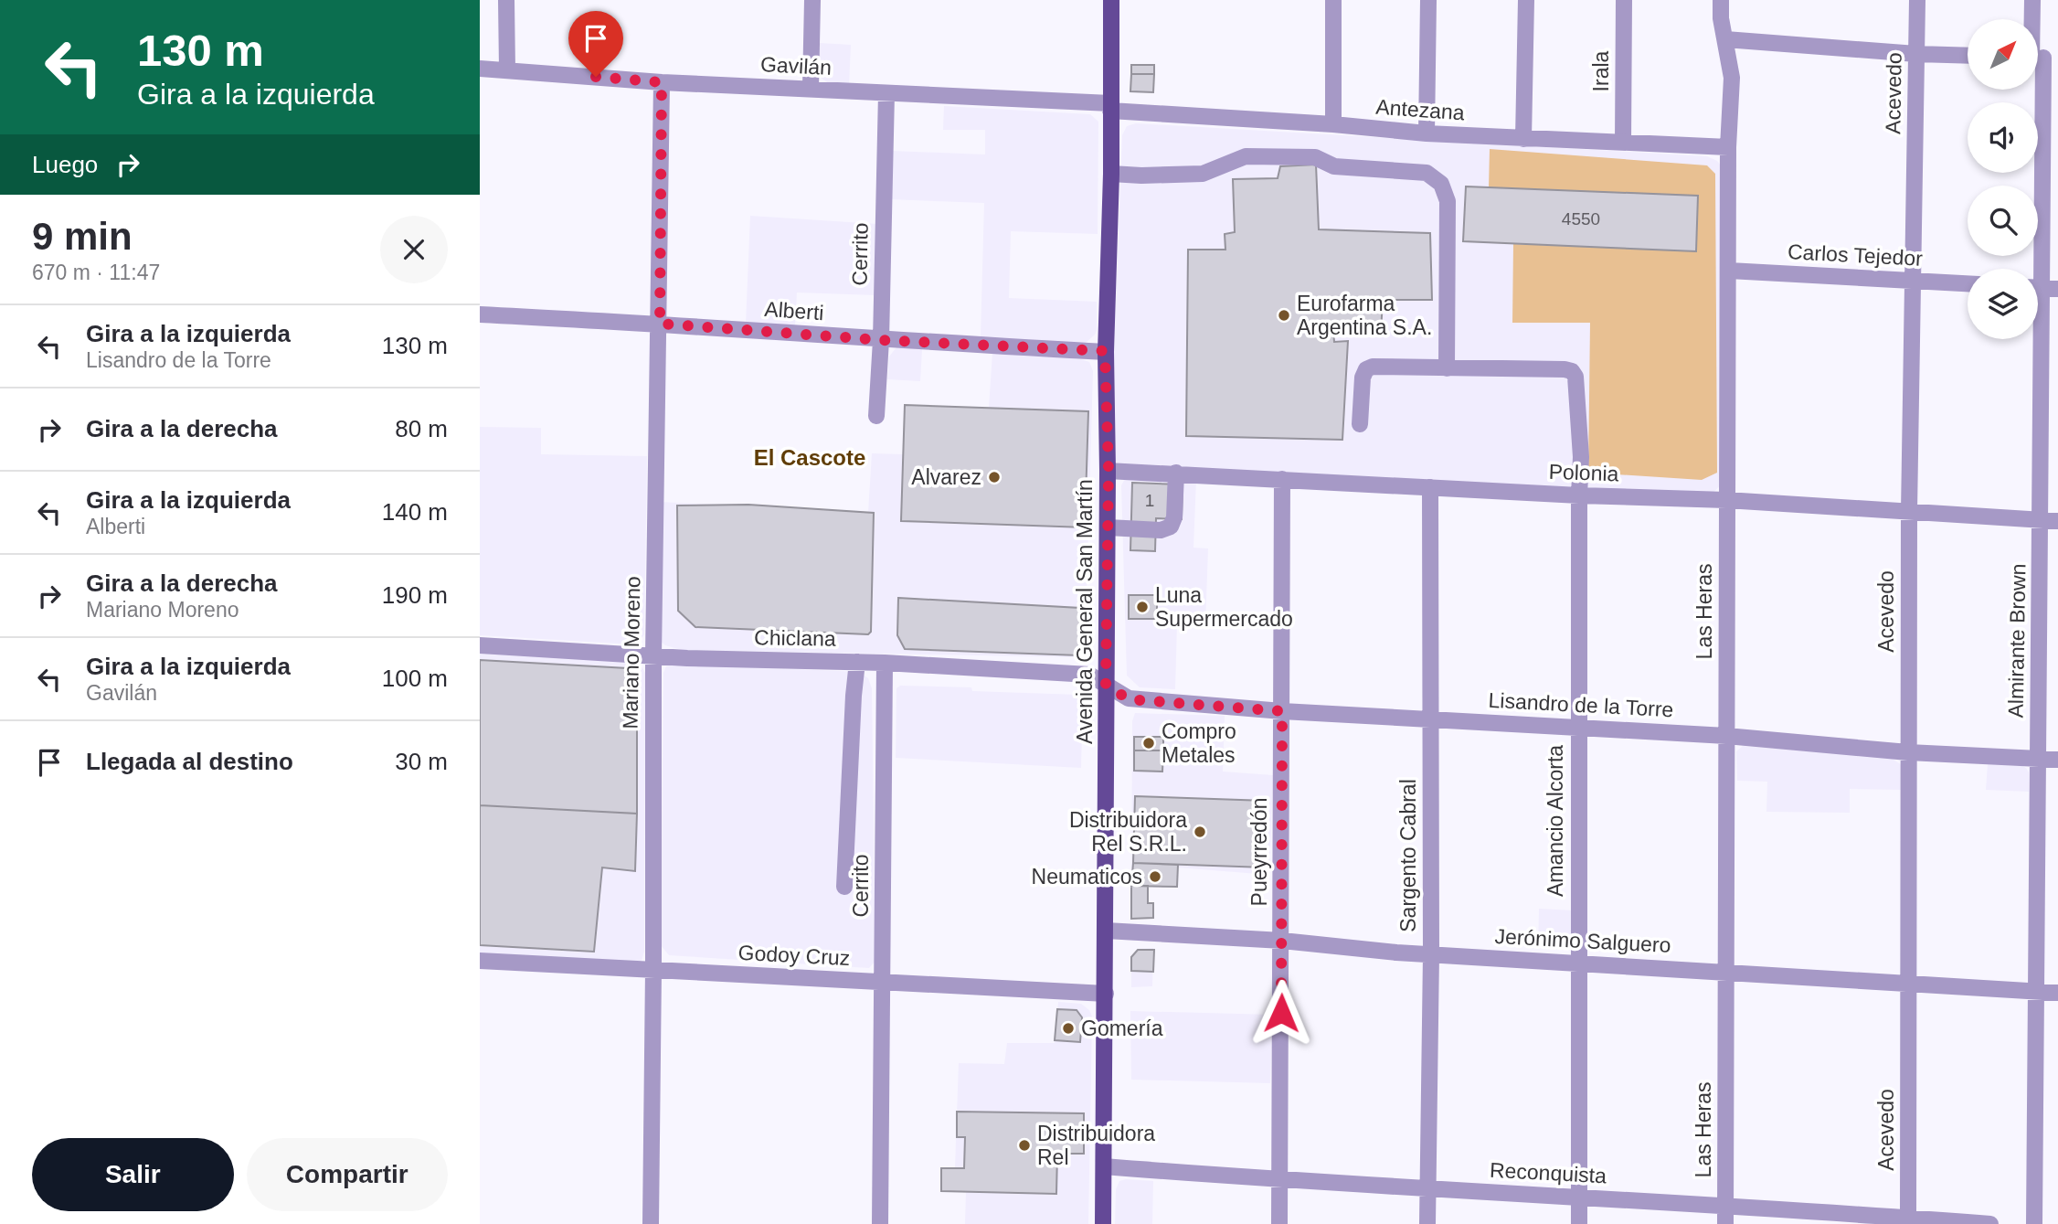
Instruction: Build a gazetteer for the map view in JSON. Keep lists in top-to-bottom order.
{
  "streets": {
    "main road": ["Avenida General San Martín"],
    "street": [
      "Gavilán",
      "Irala",
      "Acevedo",
      "Antezana",
      "Cerrito",
      "Carlos Tejedor",
      "Alberti",
      "Polonia",
      "Las Heras",
      "Chiclana",
      "Almirante Brown",
      "Mariano Moreno",
      "Lisandro de la Torre",
      "Amancio Alcorta",
      "Pueyrredón",
      "Sargento Cabral",
      "Jerónimo Salguero",
      "Godoy Cruz",
      "Reconquista"
    ]
  },
  "crossings": [
    ["Gavilán", "Antezana"],
    ["Gavilán", "Cerrito"],
    ["Gavilán", "Avenida General San Martín"],
    ["Gavilán", "Mariano Moreno"],
    ["Irala", "Antezana"],
    ["Acevedo", "Carlos Tejedor"],
    ["Acevedo", "Polonia"],
    ["Acevedo", "Lisandro de la Torre"],
    ["Acevedo", "Jerónimo Salguero"],
    ["Acevedo", "Reconquista"],
    ["Antezana", "Avenida General San Martín"],
    ["Antezana", "Las Heras"],
    ["Cerrito", "Alberti"],
    ["Cerrito", "Chiclana"],
    ["Cerrito", "Godoy Cruz"],
    ["Carlos Tejedor", "Las Heras"],
    ["Alberti", "Avenida General San Martín"],
    ["Alberti", "Mariano Moreno"],
    ["Polonia", "Avenida General San Martín"],
    ["Polonia", "Las Heras"],
    ["Polonia", "Almirante Brown"],
    ["Polonia", "Amancio Alcorta"],
    ["Polonia", "Pueyrredón"],
    ["Polonia", "Sargento Cabral"],
    ["Avenida General San Martín", "Chiclana"],
    ["Avenida General San Martín", "Lisandro de la Torre"],
    ["Avenida General San Martín", "Jerónimo Salguero"],
    ["Avenida General San Martín", "Godoy Cruz"],
    ["Avenida General San Martín", "Reconquista"],
    ["Las Heras", "Lisandro de la Torre"],
    ["Las Heras", "Jerónimo Salguero"],
    ["Las Heras", "Reconquista"],
    ["Chiclana", "Mariano Moreno"],
    ["Chiclana", "Lisandro de la Torre"],
    ["Almirante Brown", "Lisandro de la Torre"],
    ["Almirante Brown", "Jerónimo Salguero"],
    ["Mariano Moreno", "Godoy Cruz"],
    ["Lisandro de la Torre", "Amancio Alcorta"],
    ["Lisandro de la Torre", "Pueyrredón"],
    ["Lisandro de la Torre", "Sargento Cabral"],
    ["Amancio Alcorta", "Jerónimo Salguero"],
    ["Amancio Alcorta", "Reconquista"],
    ["Pueyrredón", "Jerónimo Salguero"],
    ["Pueyrredón", "Reconquista"],
    ["Sargento Cabral", "Jerónimo Salguero"],
    ["Sargento Cabral", "Reconquista"]
  ],
  "districts": ["El Cascote"],
  "places": [
    "Eurofarma Argentina S.A.",
    "Alvarez",
    "Luna Supermercado",
    "Compro Metales",
    "Distribuidora Rel S.R.L.",
    "Neumaticos",
    "Gomería",
    "Distribuidora Rel"
  ],
  "house_numbers": ["4550", "1"],
  "north": "top right",
  "page": {
    "turn": ["130 m", "Gira a la izquierda"],
    "then": "Luego",
    "heading": ["9 min", "670 m · 11:47"],
    "list": [
      {
        "name": "Gira a la izquierda",
        "note": "Lisandro de la Torre",
        "value": "130 m"
      },
      {
        "name": "Gira a la derecha",
        "value": "80 m"
      },
      {
        "name": "Gira a la izquierda",
        "note": "Alberti",
        "value": "140 m"
      },
      {
        "name": "Gira a la derecha",
        "note": "Mariano Moreno",
        "value": "190 m"
      },
      {
        "name": "Gira a la izquierda",
        "note": "Gavilán",
        "value": "100 m"
      },
      {
        "name": "Llegada al destino",
        "value": "30 m"
      }
    ],
    "buttons": ["Salir", "Compartir"]
  }
}
